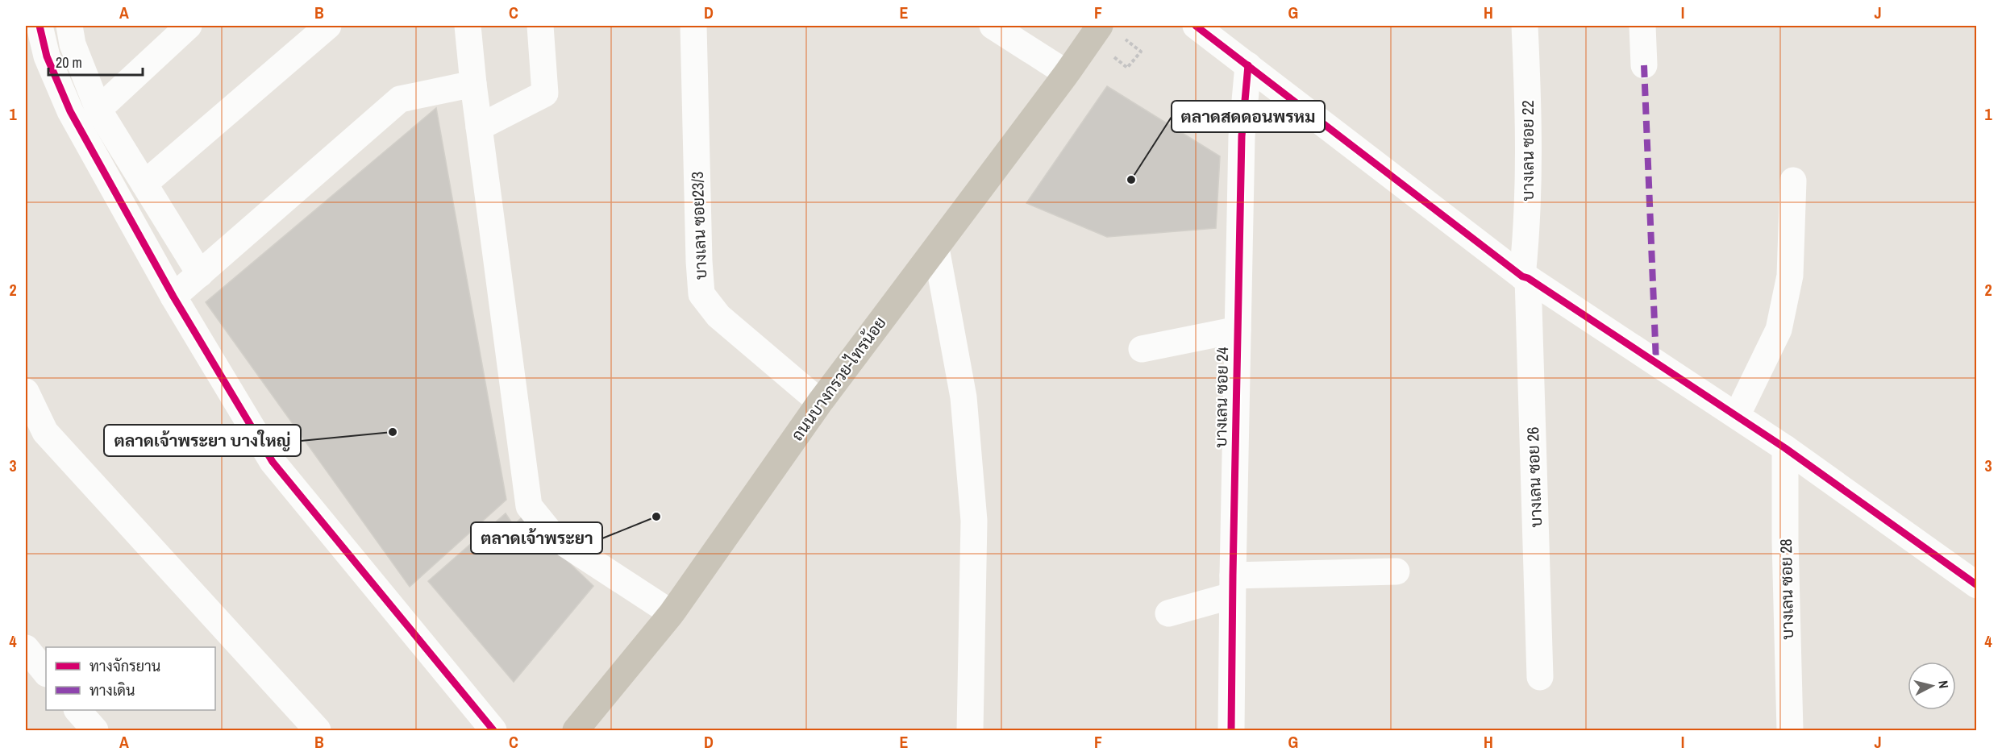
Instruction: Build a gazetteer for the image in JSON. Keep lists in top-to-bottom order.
{
  "streets": {
    "main road": ["ถนนบางกรวย-ไทรน้อย"],
    "street": [
      "บางเลน ซอย 22",
      "บางเลน ซอย23/3",
      "บางเลน ซอย 24",
      "บางเลน ซอย 26",
      "บางเลน ซอย 28"
    ]
  },
  "crossings": [
    ["บางเลน ซอย 22", "บางเลน ซอย 26"],
    ["บางเลน ซอย23/3", "ถนนบางกรวย-ไทรน้อย"]
  ],
  "places": ["ตลาดสดดอนพรหม", "ตลาดเจ้าพระยา บางใหญ่", "ตลาดเจ้าพระยา"],
  "legend": ["ทางจักรยาน", "ทางเดิน"],
  "scale_bar": "20 m",
  "north": "right",
  "grid": {
    "columns": [
      "A",
      "B",
      "C",
      "D",
      "E",
      "F",
      "G",
      "H",
      "I",
      "J"
    ],
    "rows": [
      "1",
      "2",
      "3",
      "4"
    ]
  }
}
